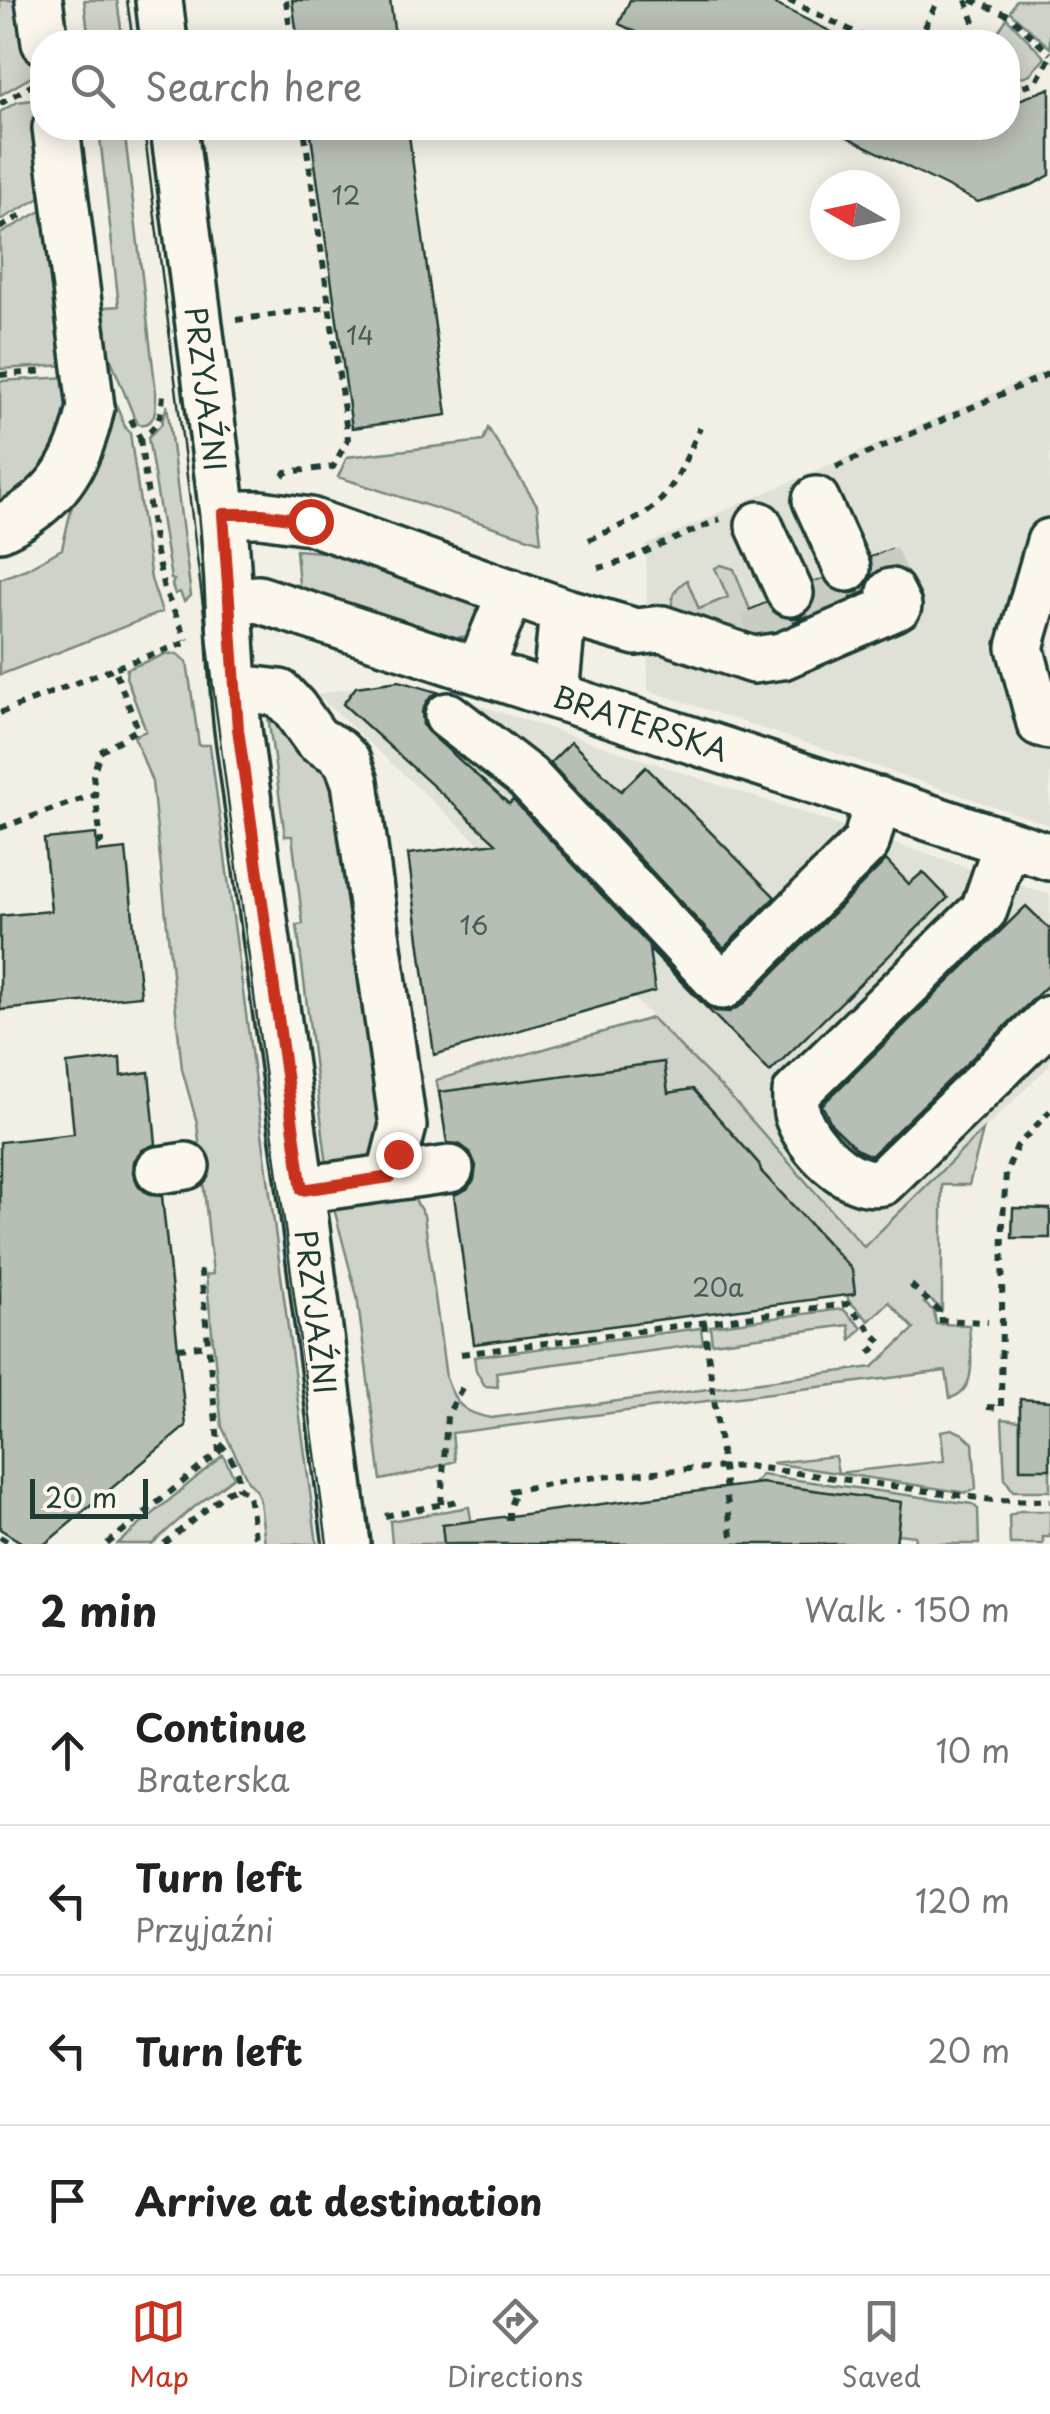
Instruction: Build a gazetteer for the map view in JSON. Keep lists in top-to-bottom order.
{
  "streets": {
    "street": ["PRZYJAŹNI", "BRATERSKA"]
  },
  "crossings": [
    ["PRZYJAŹNI", "BRATERSKA"]
  ],
  "house_numbers": [
    "12",
    "14",
    "16",
    "20a"
  ],
  "scale_bar": "20 m",
  "north": "left",
  "page": {
    "search": "Search here",
    "scale": "20 m",
    "heading": ["2 min", "Walk · 150 m"],
    "list": [
      ["Continue", "Braterska", "10 m"],
      ["Turn left", "Przyjaźni", "120 m"],
      ["Turn left", "20 m"],
      "Arrive at destination"
    ],
    "nav": ["Map", "Directions", "Saved"]
  }
}
